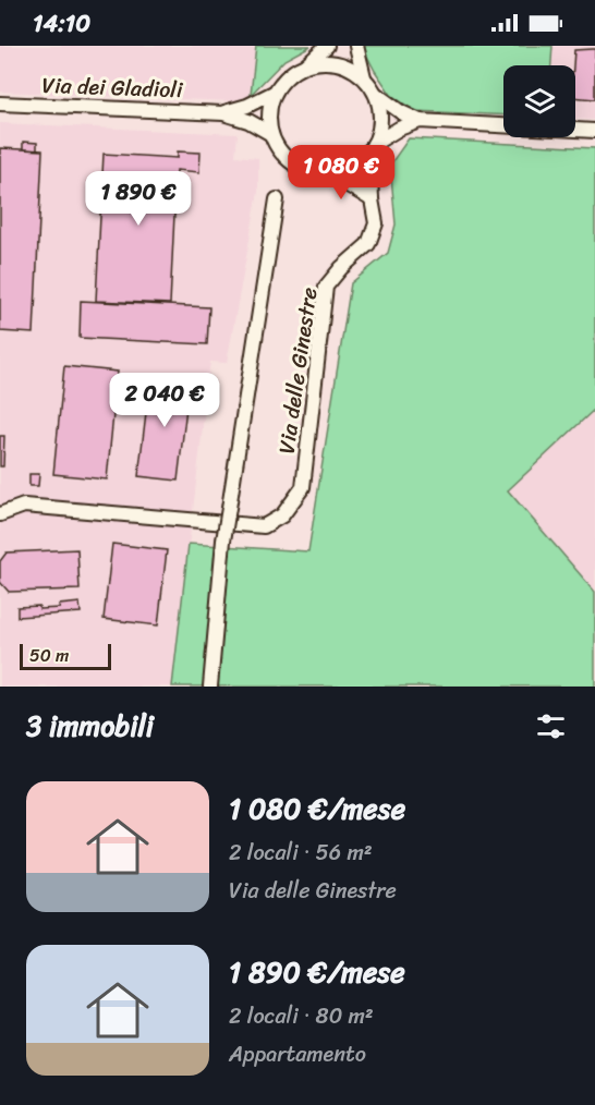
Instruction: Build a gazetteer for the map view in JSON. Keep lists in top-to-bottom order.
{
  "streets": {
    "street": ["Via dei Gladioli", "Via delle Ginestre"]
  },
  "crossings": [
    ["Via dei Gladioli", "Via delle Ginestre"]
  ],
  "scale_bar": "50 m",
  "page": {
    "status": "14:10",
    "price": ["1 080 €", "1 890 €", "2 040 €"],
    "scale": "50 m",
    "heading": "3 immobili",
    "list": [
      {
        "name": "1 080 €/mese",
        "note": "2 locali · 56 m² · Via delle Ginestre"
      },
      {
        "name": "1 890 €/mese",
        "note": "2 locali · 80 m² · Appartamento"
      }
    ]
  }
}
